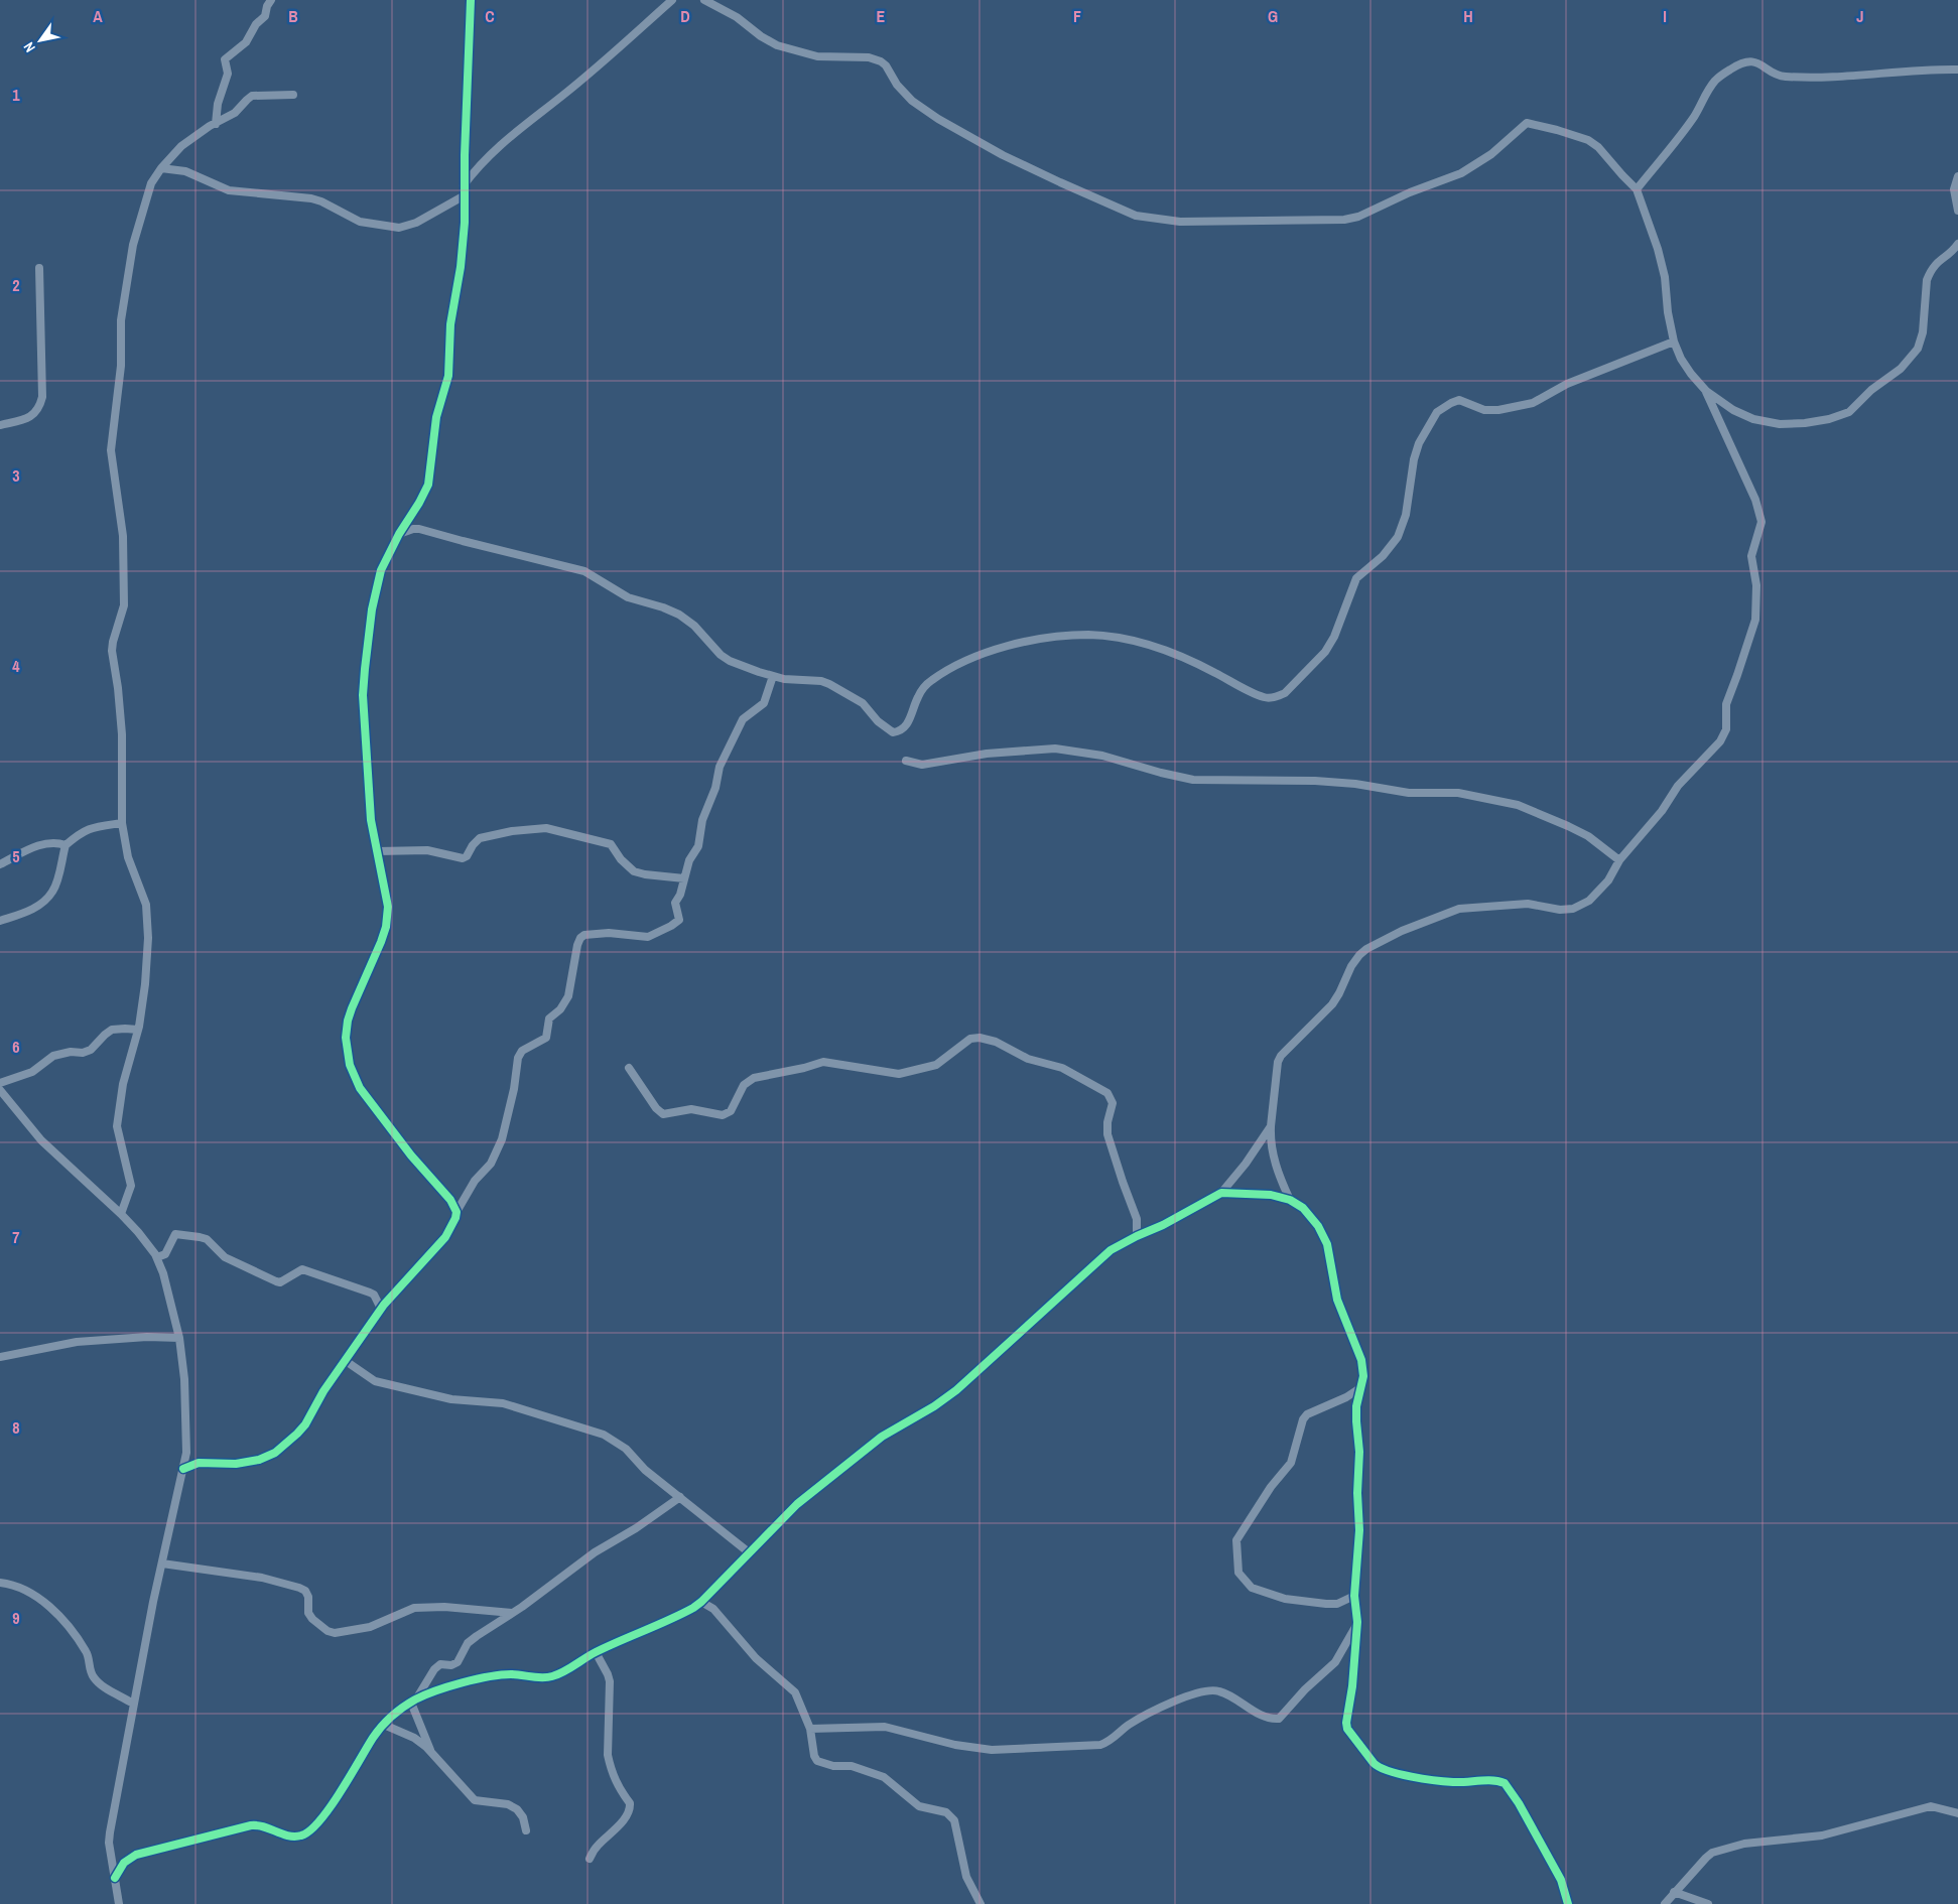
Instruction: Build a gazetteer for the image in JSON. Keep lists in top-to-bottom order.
{
  "north": "bottom left",
  "grid": {
    "columns": [
      "A",
      "B",
      "C",
      "D",
      "E",
      "F",
      "G",
      "H",
      "I",
      "J"
    ],
    "rows": [
      "1",
      "2",
      "3",
      "4",
      "5",
      "6",
      "7",
      "8",
      "9"
    ]
  }
}
